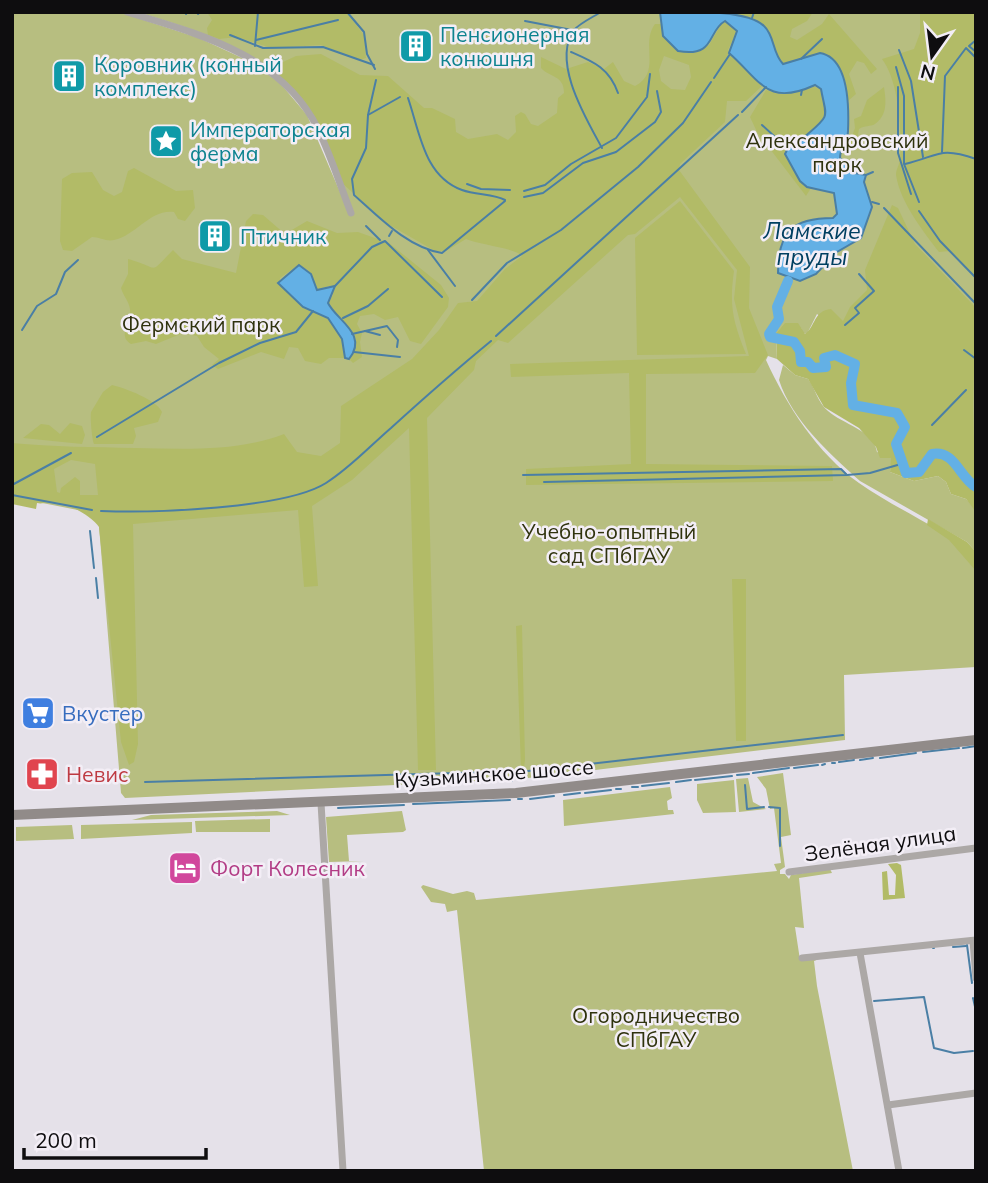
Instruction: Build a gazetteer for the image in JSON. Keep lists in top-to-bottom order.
{
  "streets": {
    "main road": ["Кузьминское шоссе"],
    "street": ["Зелёная улица"]
  },
  "water": ["Ламские пруды"],
  "parks": [
    "Александровский парк",
    "Фермский парк",
    "Учебно-опытный сад СПбГАУ",
    "Огородничество СПбГАУ"
  ],
  "places": {
    "building": ["Пенсионерная конюшня", "Коровник (конный комплекс)", "Птичник"],
    "place": ["Императорская ферма"],
    "supermarket": ["Вкустер"],
    "pharmacy": ["Невис"],
    "hotel": ["Форт Колесник"]
  },
  "scale_bar": "200 m",
  "north": "bottom"
}
